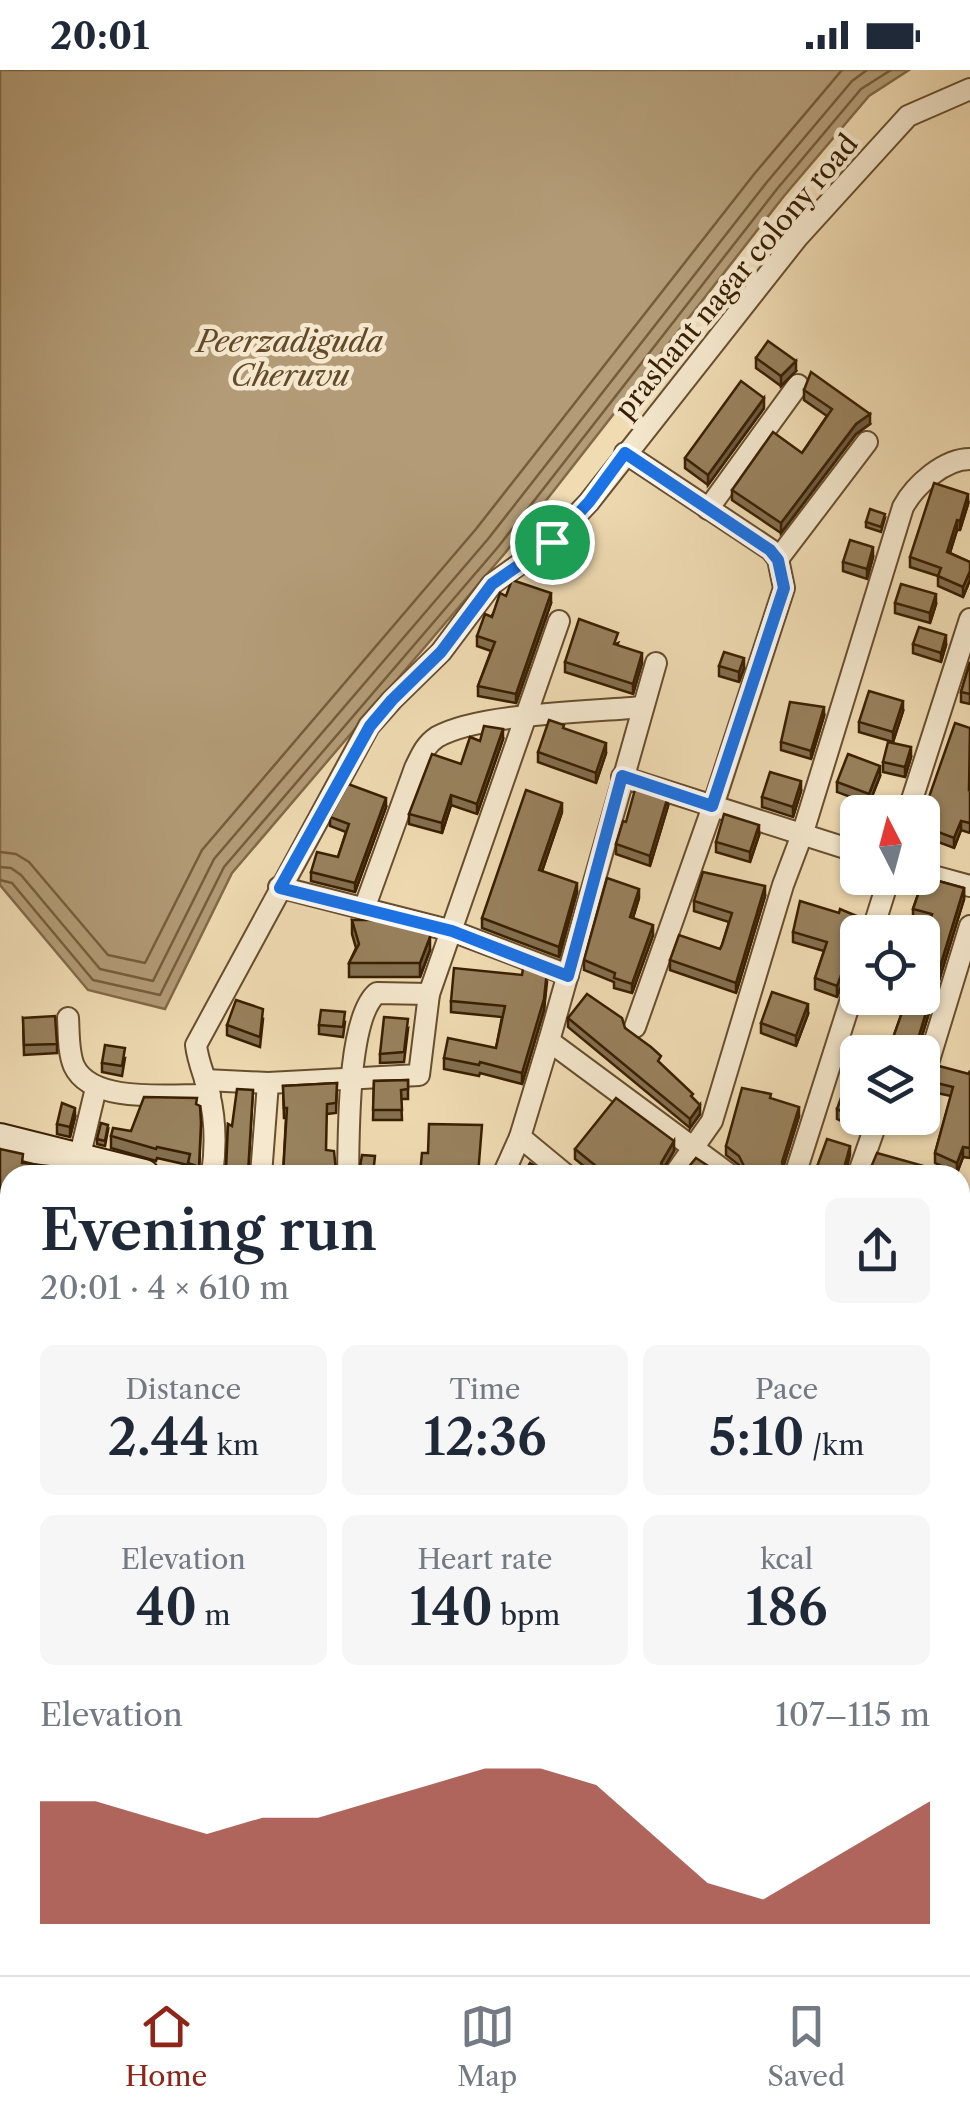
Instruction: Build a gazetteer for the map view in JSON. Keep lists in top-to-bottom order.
{
  "streets": {
    "street": ["prashant nagar colony road"]
  },
  "water": ["Peerzadiguda Cheruvu"],
  "north": "top",
  "page": {
    "status": "20:01",
    "heading": ["Evening run", "20:01 · 4 × 610 m"],
    "stats": [
      ["Distance", "2.44 km"],
      ["Time", "12:36"],
      ["Pace", "5:10 /km"],
      ["Elevation", "40 m"],
      ["Heart rate", "140 bpm"],
      ["kcal", "186"]
    ],
    "chart": ["Elevation", "107–115 m"],
    "tabs": ["Home", "Map", "Saved"]
  }
}
